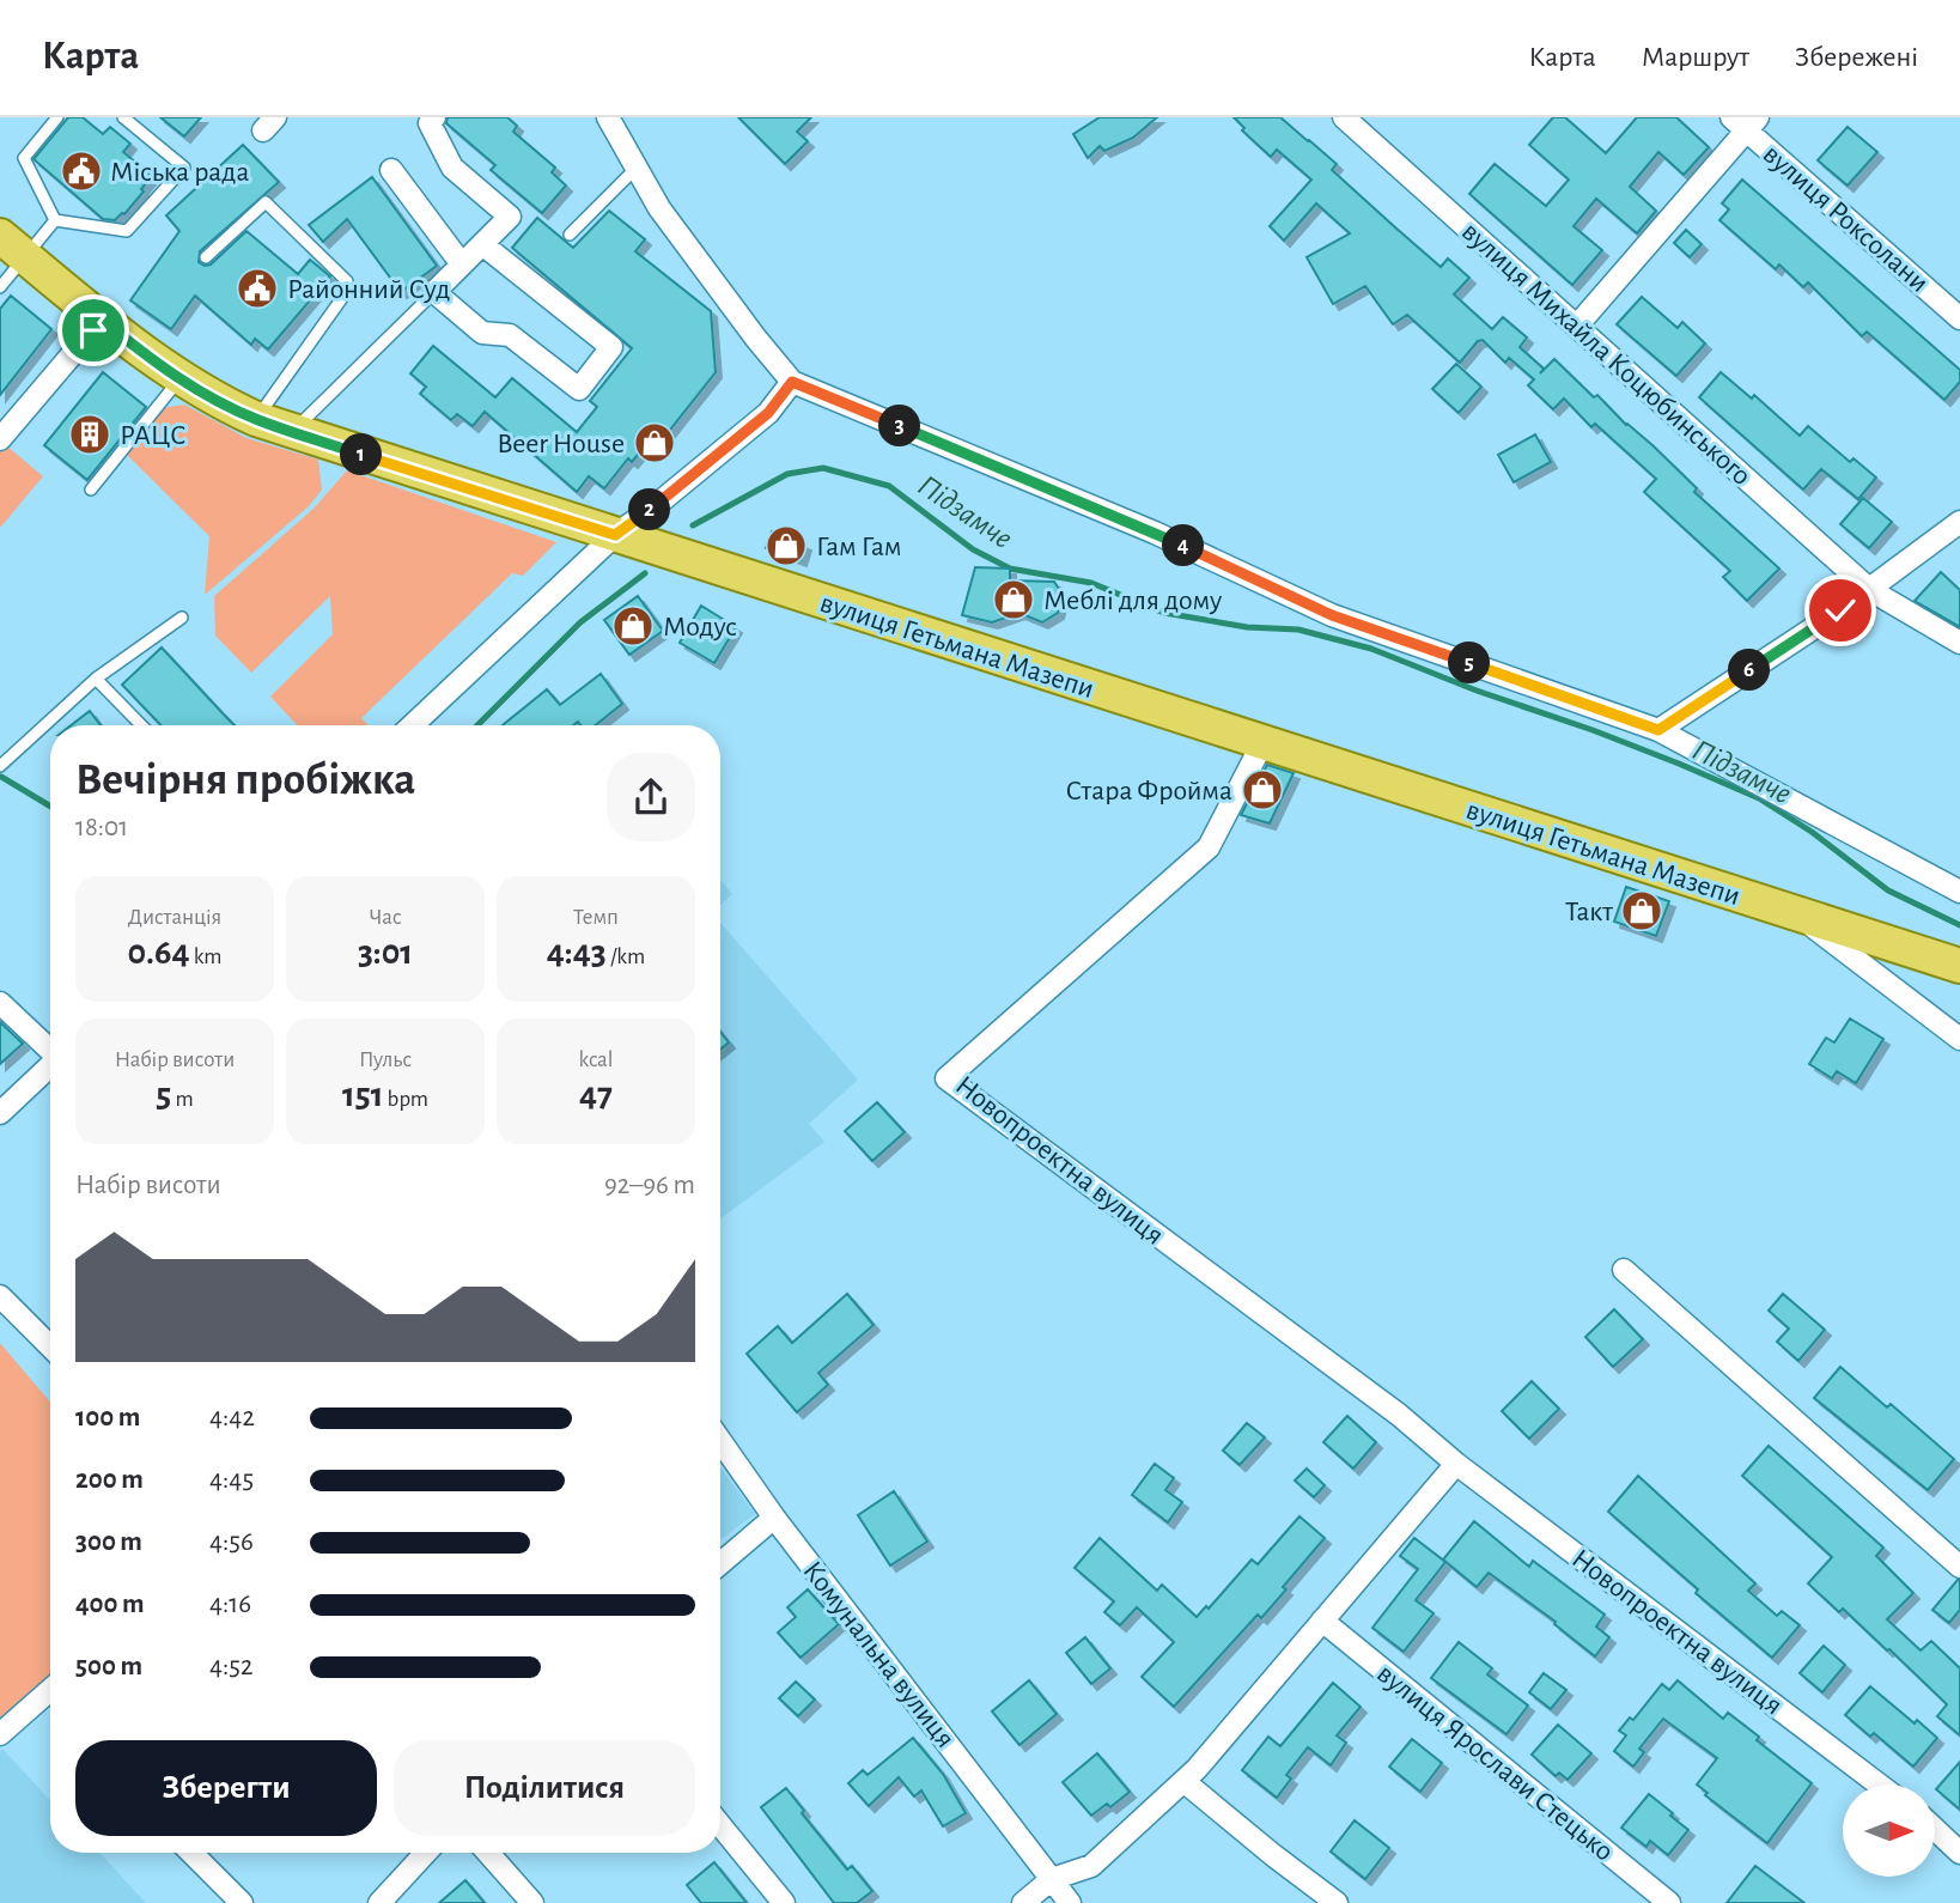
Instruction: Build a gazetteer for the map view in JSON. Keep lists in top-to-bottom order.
{
  "streets": {
    "main road": ["вулиця Гетьмана Мазепи"],
    "street": [
      "вулиця Роксолани",
      "вулиця Михайла Коцюбинського",
      "Новопроектна вулиця",
      "Комунальна вулиця",
      "вулиця Ярослави Стецько"
    ]
  },
  "crossings": [
    ["вулиця Гетьмана Мазепи", "Новопроектна вулиця"]
  ],
  "water": ["Підзамче"],
  "places": {
    "public building": ["Міська рада", "Районний Суд"],
    "building": ["РАЦС"],
    "shop": [
      "Beer House",
      "Гам Гам",
      "Меблі для дому",
      "Модус",
      "Стара Фройма",
      "Такт"
    ]
  },
  "north": "right",
  "page": {
    "header": "Карта",
    "nav": ["Карта", "Маршрут", "Збережені"],
    "pins": [
      "3",
      "1",
      "2",
      "4",
      "5",
      "6"
    ],
    "heading": ["Вечірня пробіжка", "18:01"],
    "stats": [
      ["Дистанція", "0.64 km"],
      ["Час", "3:01"],
      ["Темп", "4:43 /km"],
      ["Набір висоти", "5 m"],
      ["Пульс", "151 bpm"],
      ["kcal", "47"]
    ],
    "chart": ["Набір висоти", "92–96 m"],
    "list": [
      {
        "name": "100 m",
        "note": "4:42"
      },
      {
        "name": "200 m",
        "note": "4:45"
      },
      {
        "name": "300 m",
        "note": "4:56"
      },
      {
        "name": "400 m",
        "note": "4:16"
      },
      {
        "name": "500 m",
        "note": "4:52"
      }
    ],
    "buttons": ["Зберегти", "Поділитися"]
  }
}
